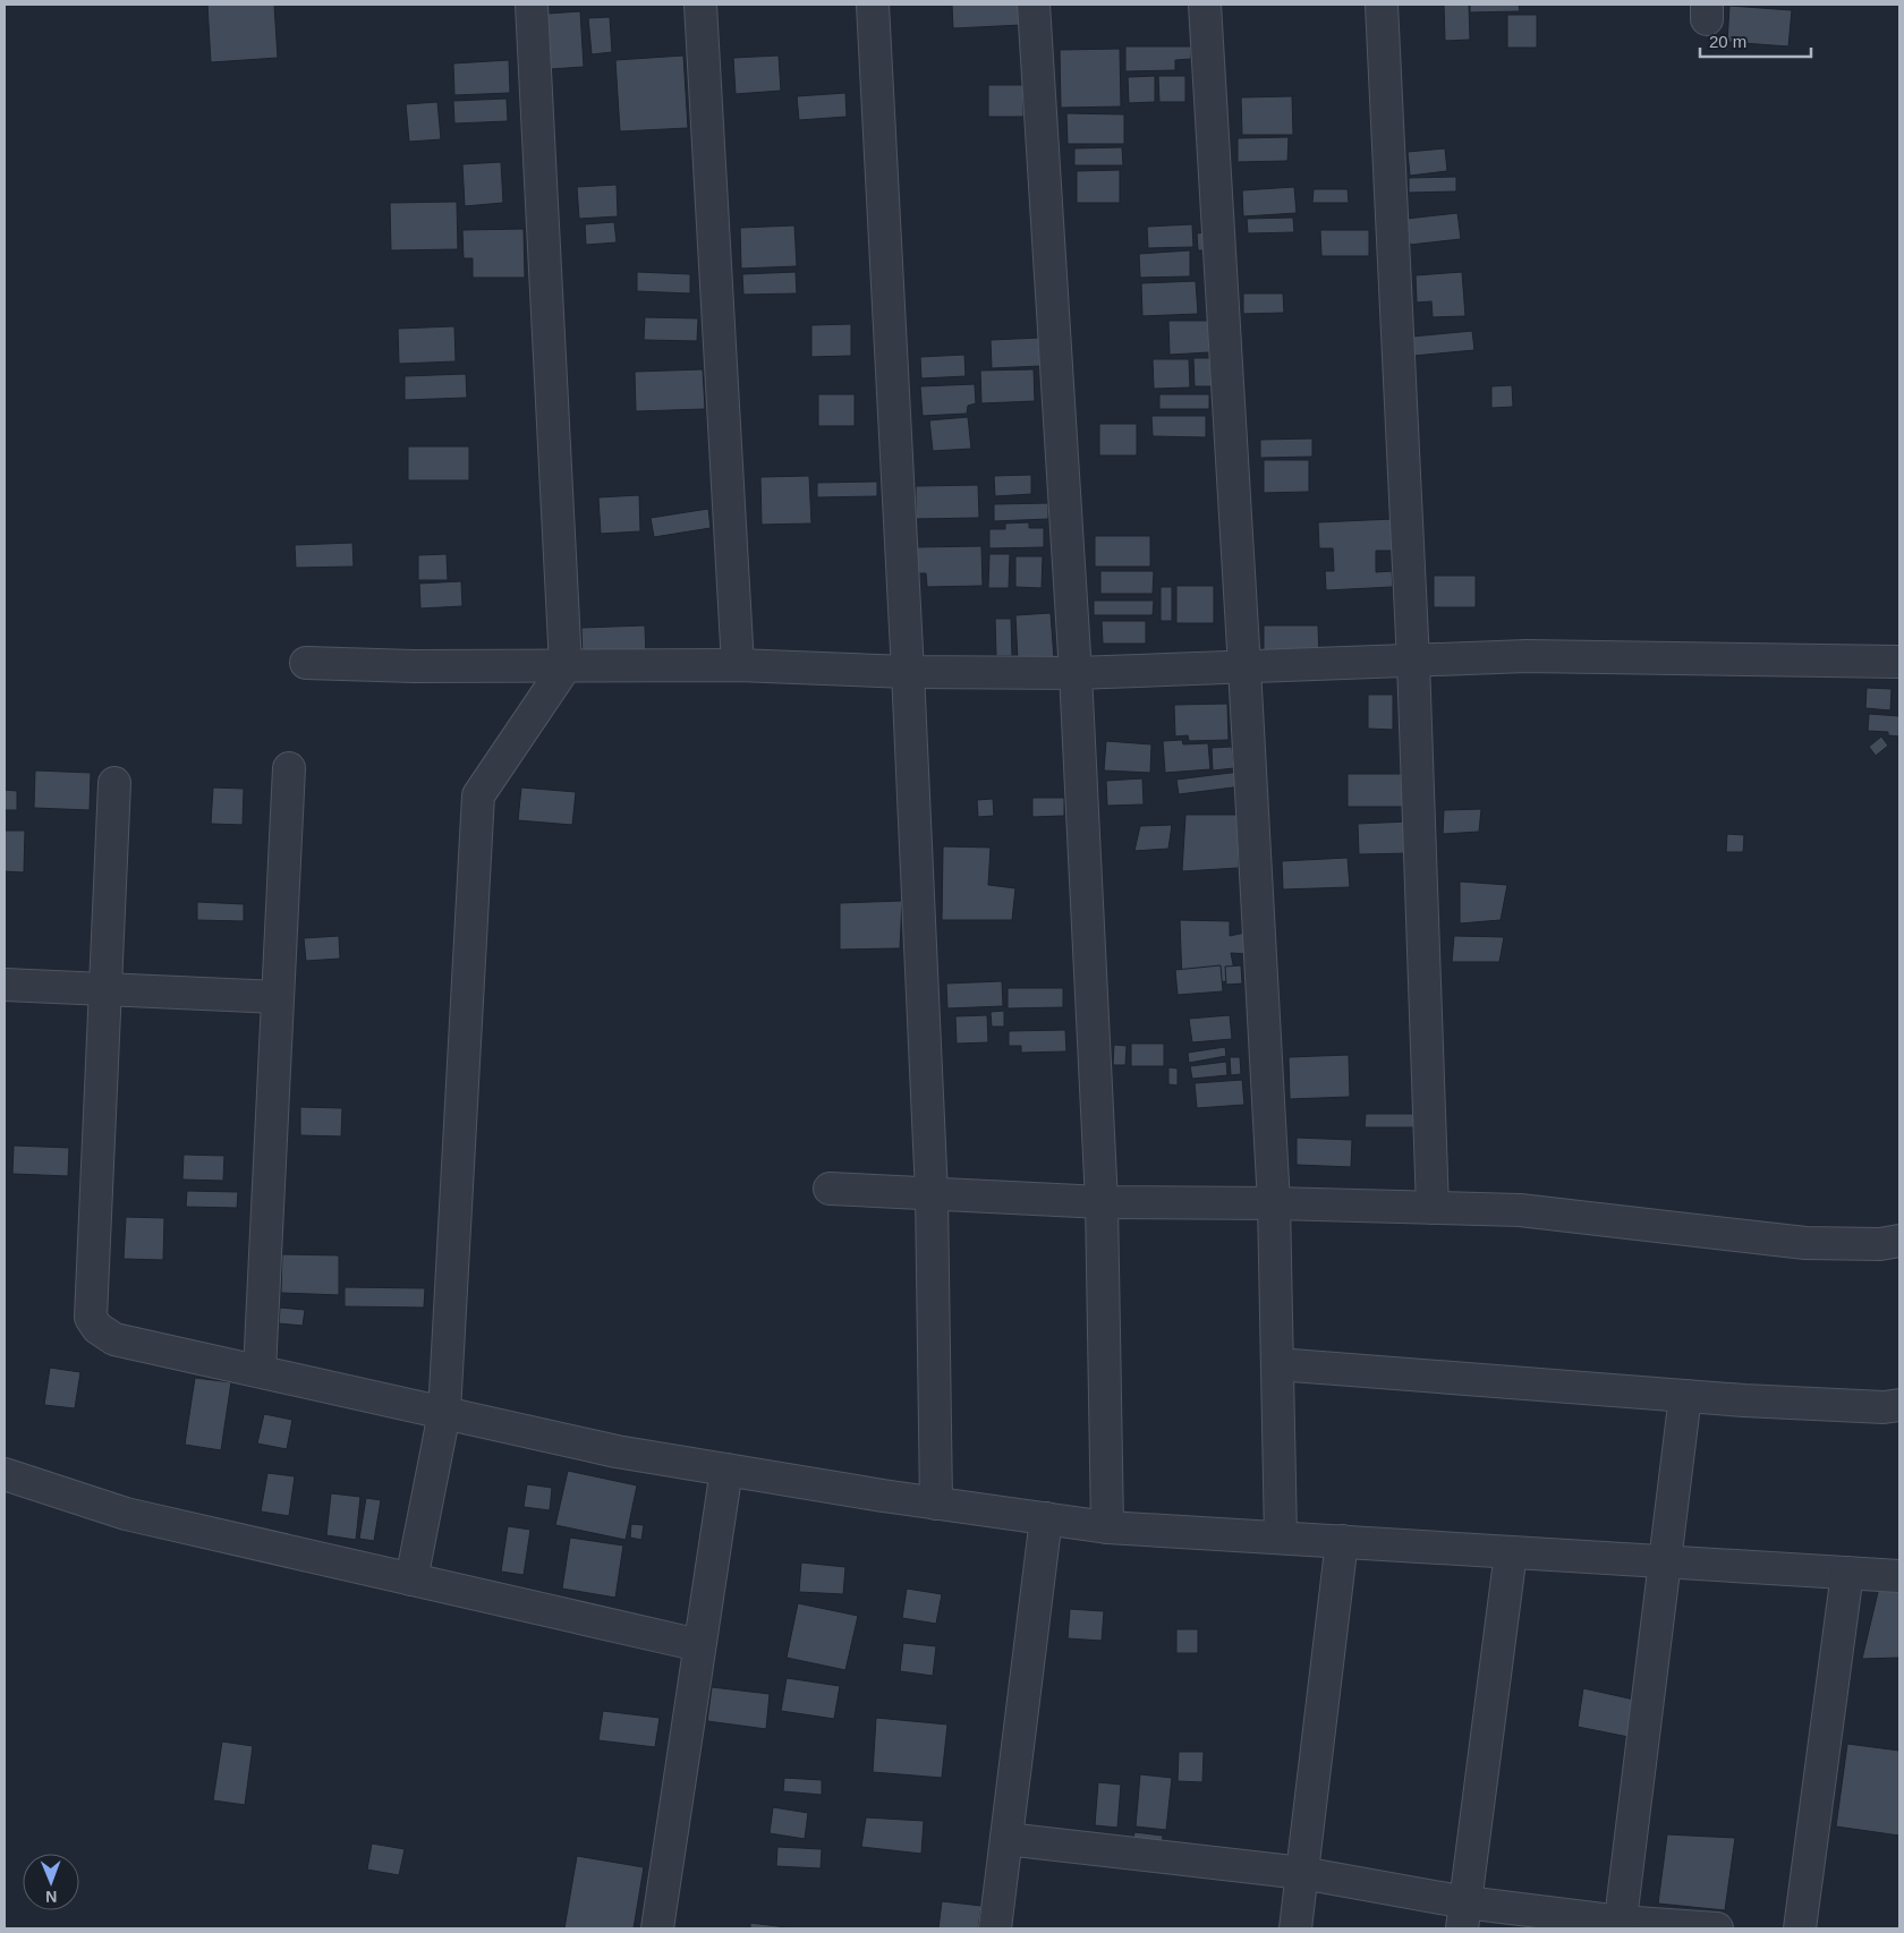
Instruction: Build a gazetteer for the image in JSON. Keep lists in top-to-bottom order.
{
  "scale_bar": "20 m",
  "north": "bottom"
}
